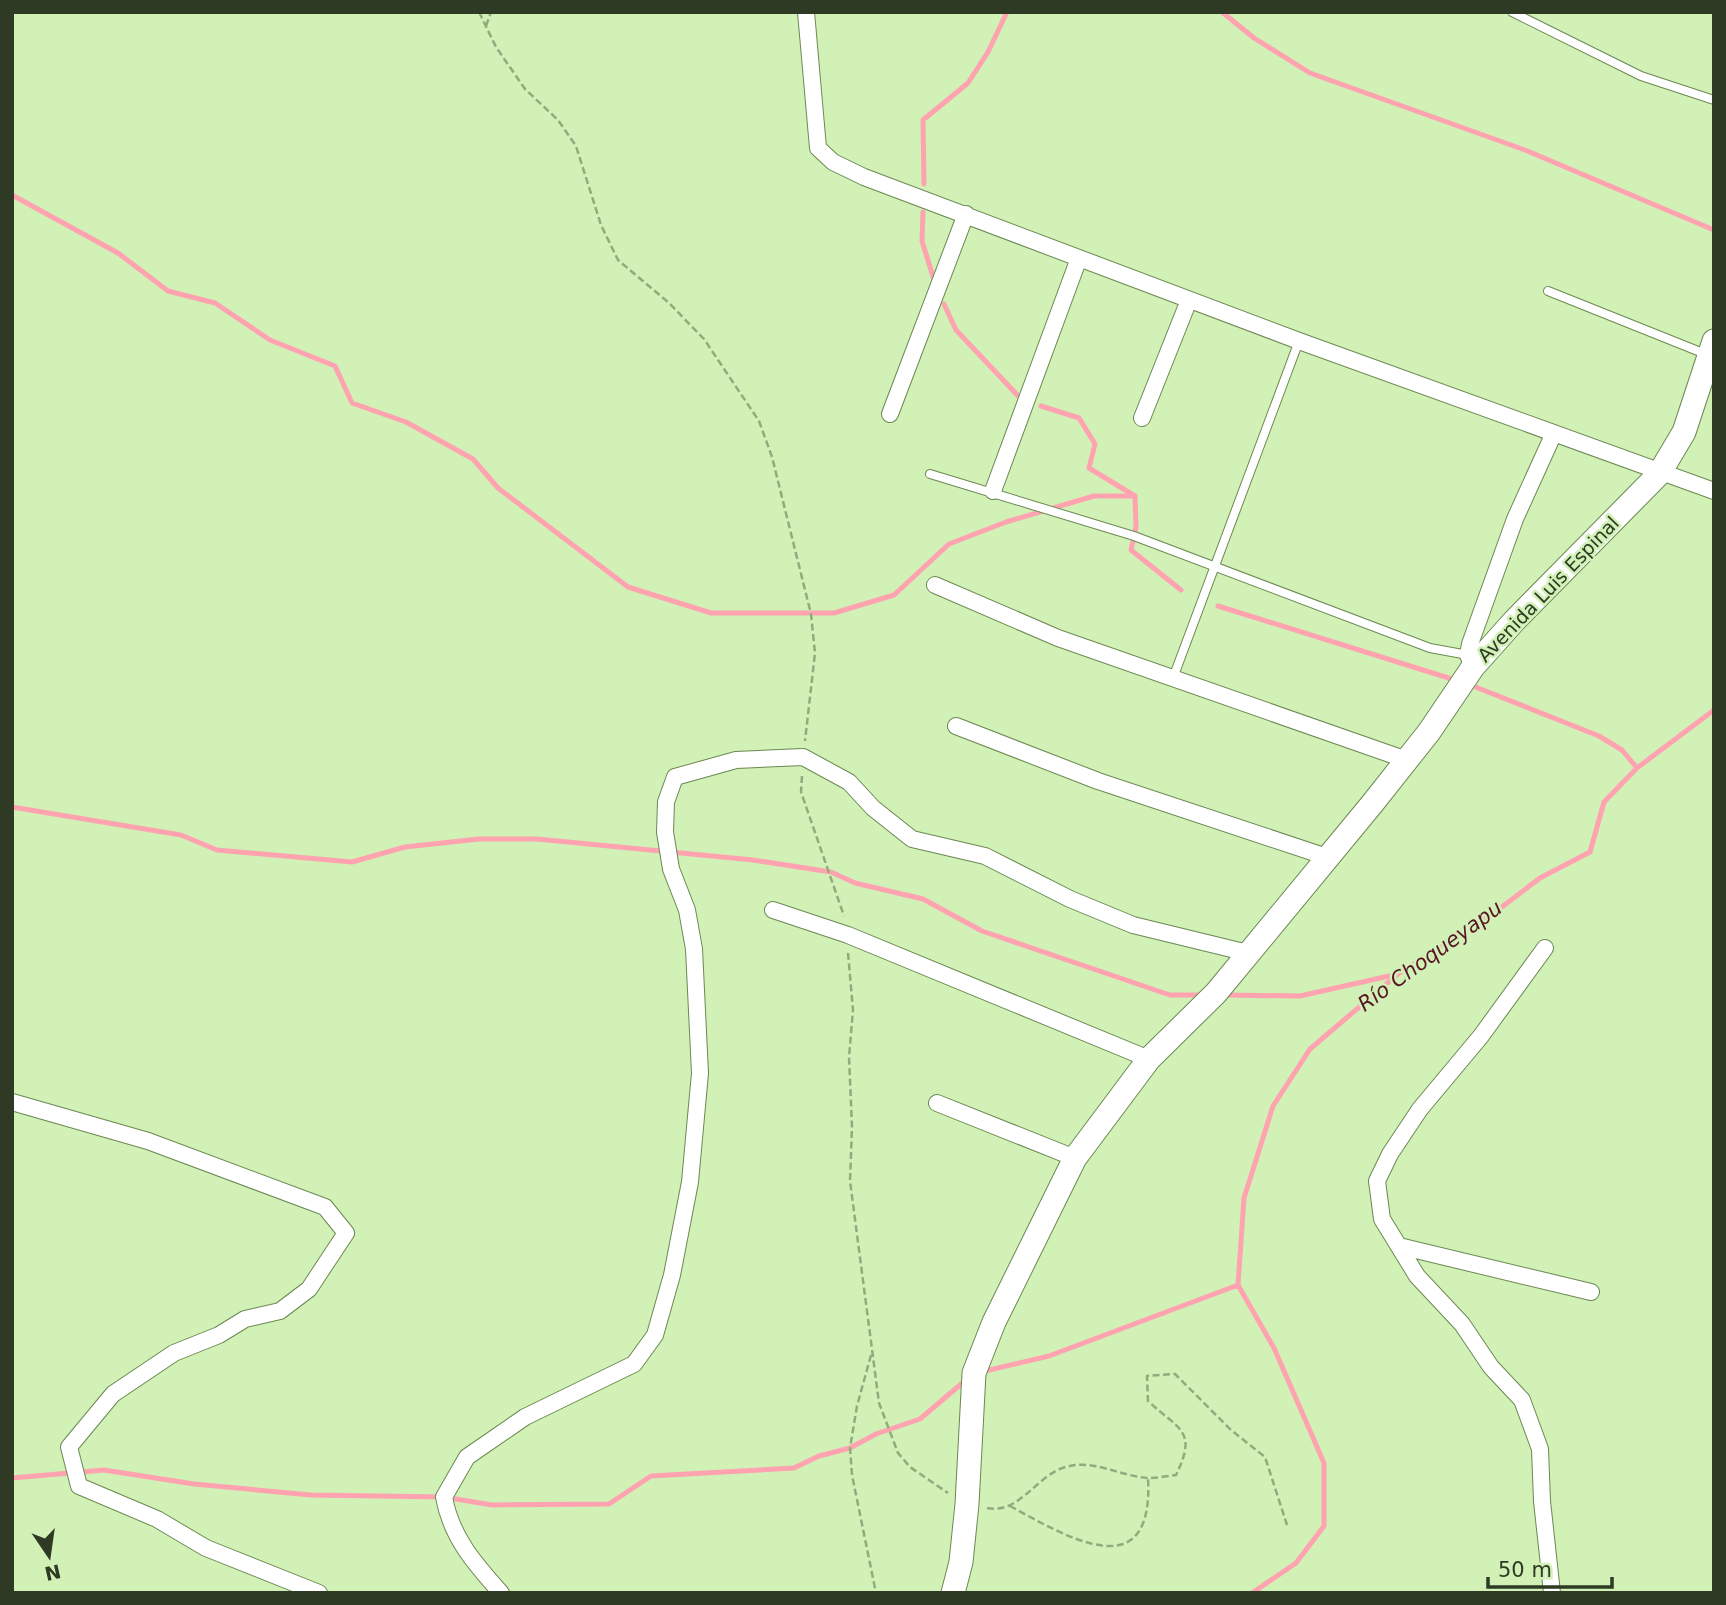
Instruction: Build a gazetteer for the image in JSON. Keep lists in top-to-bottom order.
{
  "streets": {
    "street": ["Avenida Luis Espinal"]
  },
  "water": ["Río Choqueyapu"],
  "scale_bar": "50 m",
  "north": "bottom"
}
